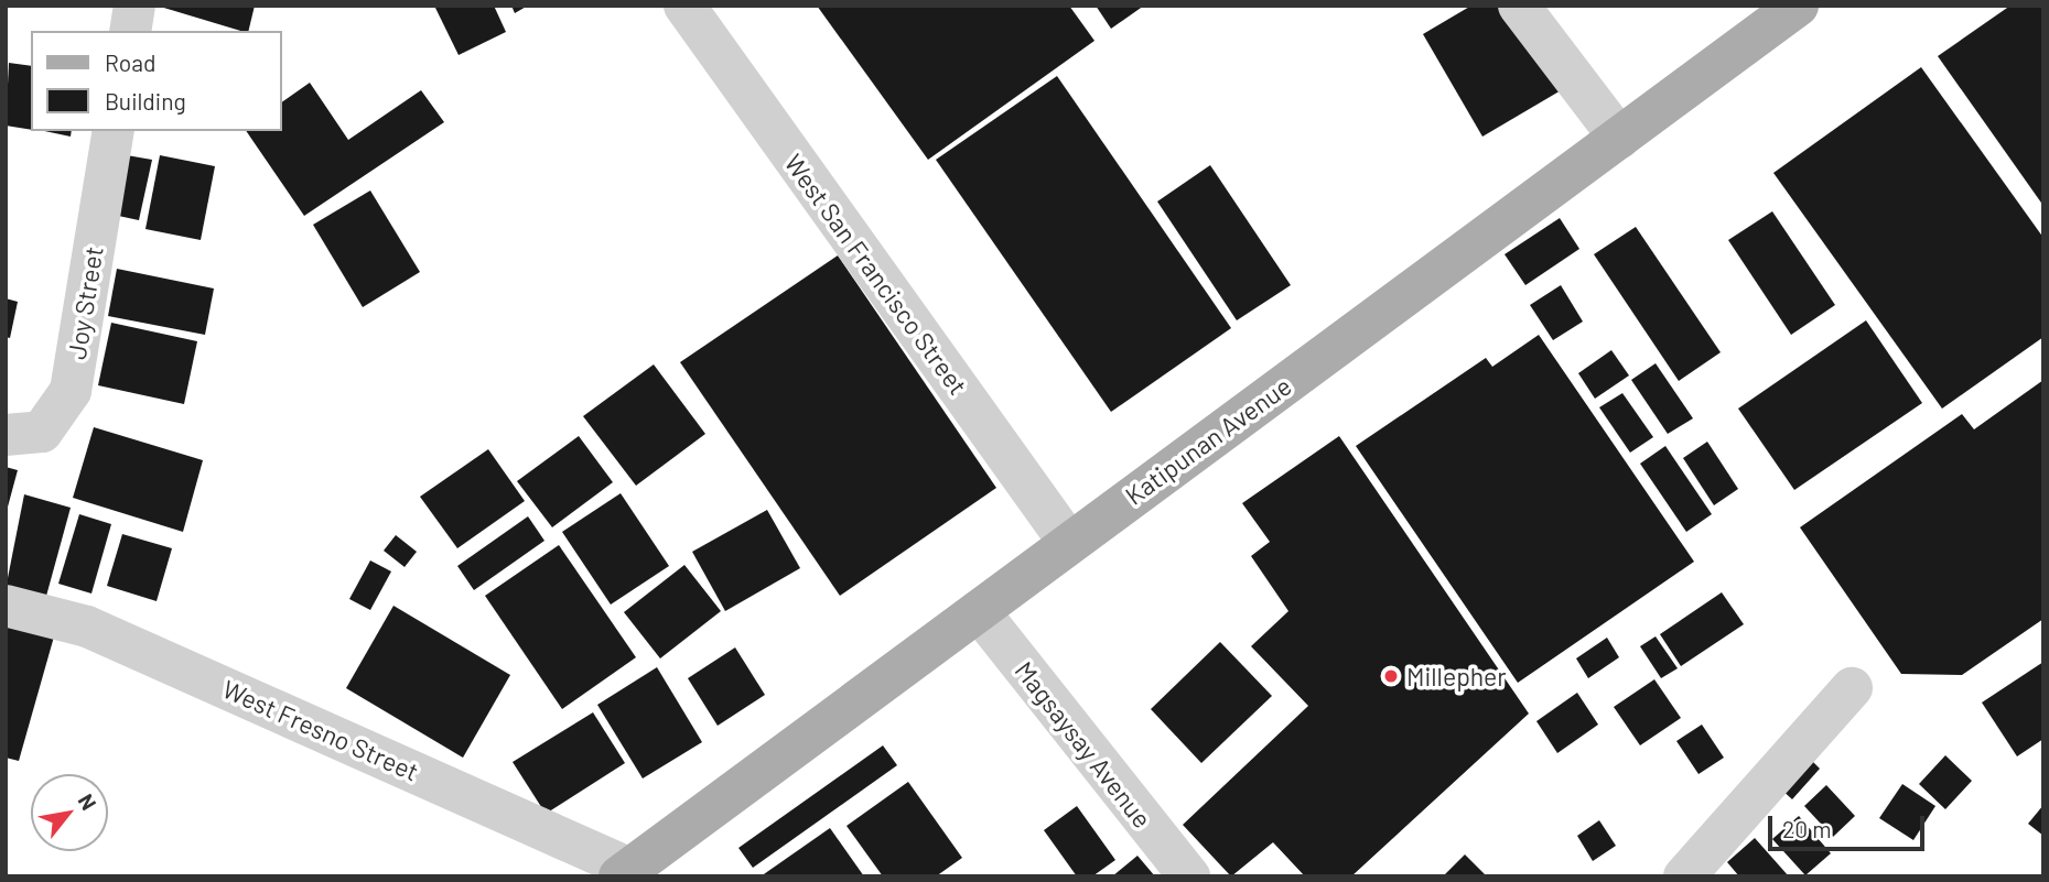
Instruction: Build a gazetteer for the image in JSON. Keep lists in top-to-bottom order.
{
  "streets": {
    "main road": ["Katipunan Avenue"],
    "street": [
      "West San Francisco Street",
      "Joy Street",
      "West Fresno Street",
      "Magsaysay Avenue"
    ]
  },
  "crossings": [
    ["West San Francisco Street", "Katipunan Avenue"],
    ["Katipunan Avenue", "West Fresno Street"],
    ["Katipunan Avenue", "Magsaysay Avenue"]
  ],
  "places": ["Millepher"],
  "legend": ["Road", "Building"],
  "scale_bar": "20 m",
  "north": "top right"
}
